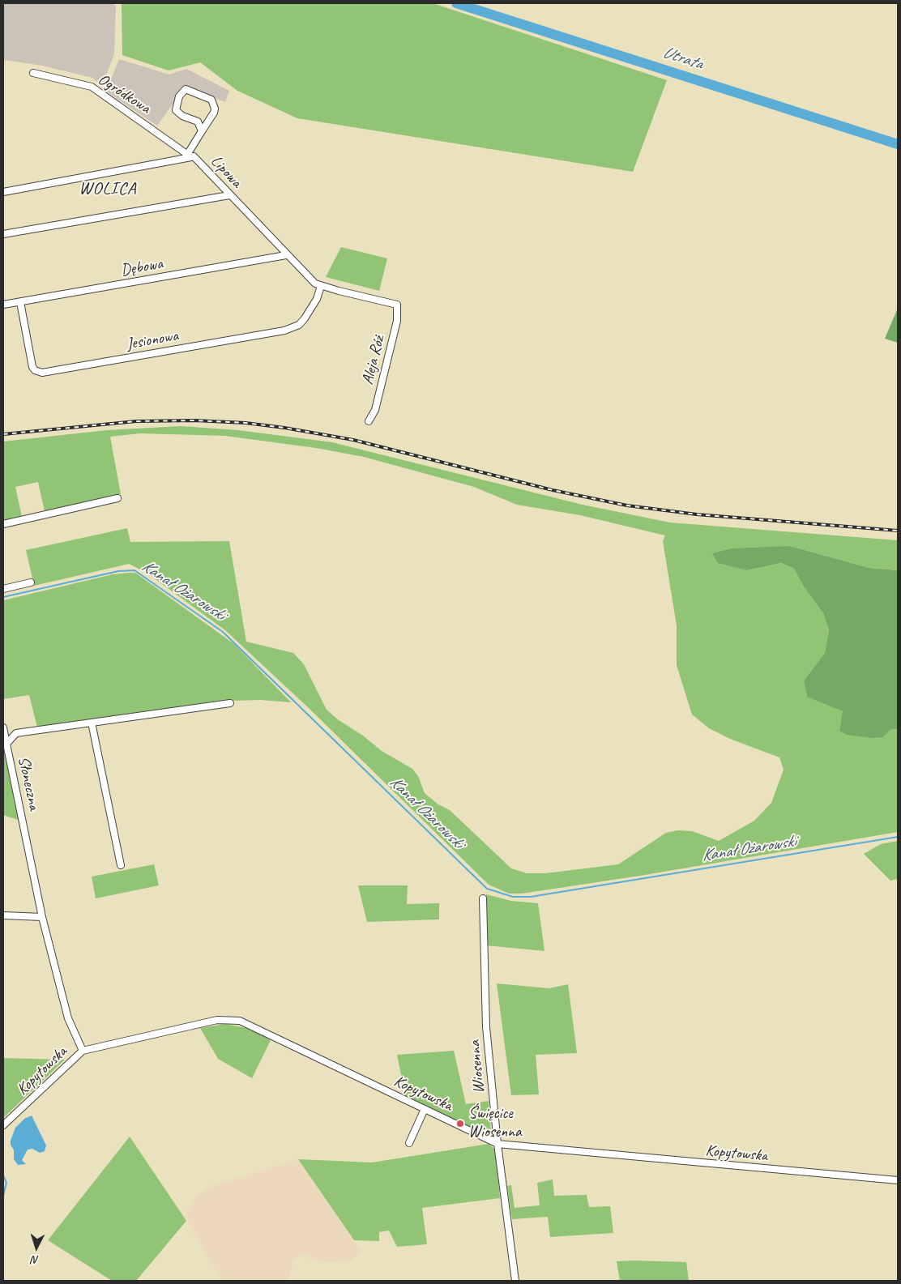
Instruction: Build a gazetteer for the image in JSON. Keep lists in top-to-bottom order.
{
  "streets": {
    "street": [
      "Ogródkowa",
      "Lipowa",
      "Dębowa",
      "Jesionowa",
      "Aleja Róż",
      "Słoneczna",
      "Wiosenna",
      "Kopytowska"
    ]
  },
  "crossings": [
    ["Ogródkowa", "Lipowa"],
    ["Lipowa", "Dębowa"],
    ["Lipowa", "Jesionowa"],
    ["Lipowa", "Aleja Róż"],
    ["Dębowa", "Jesionowa"],
    ["Słoneczna", "Kopytowska"],
    ["Wiosenna", "Kopytowska"]
  ],
  "districts": ["WOLICA"],
  "water": ["Utrata", "Kanał Ożarowski"],
  "places": ["Święcice Wiosenna"],
  "north": "bottom"
}
